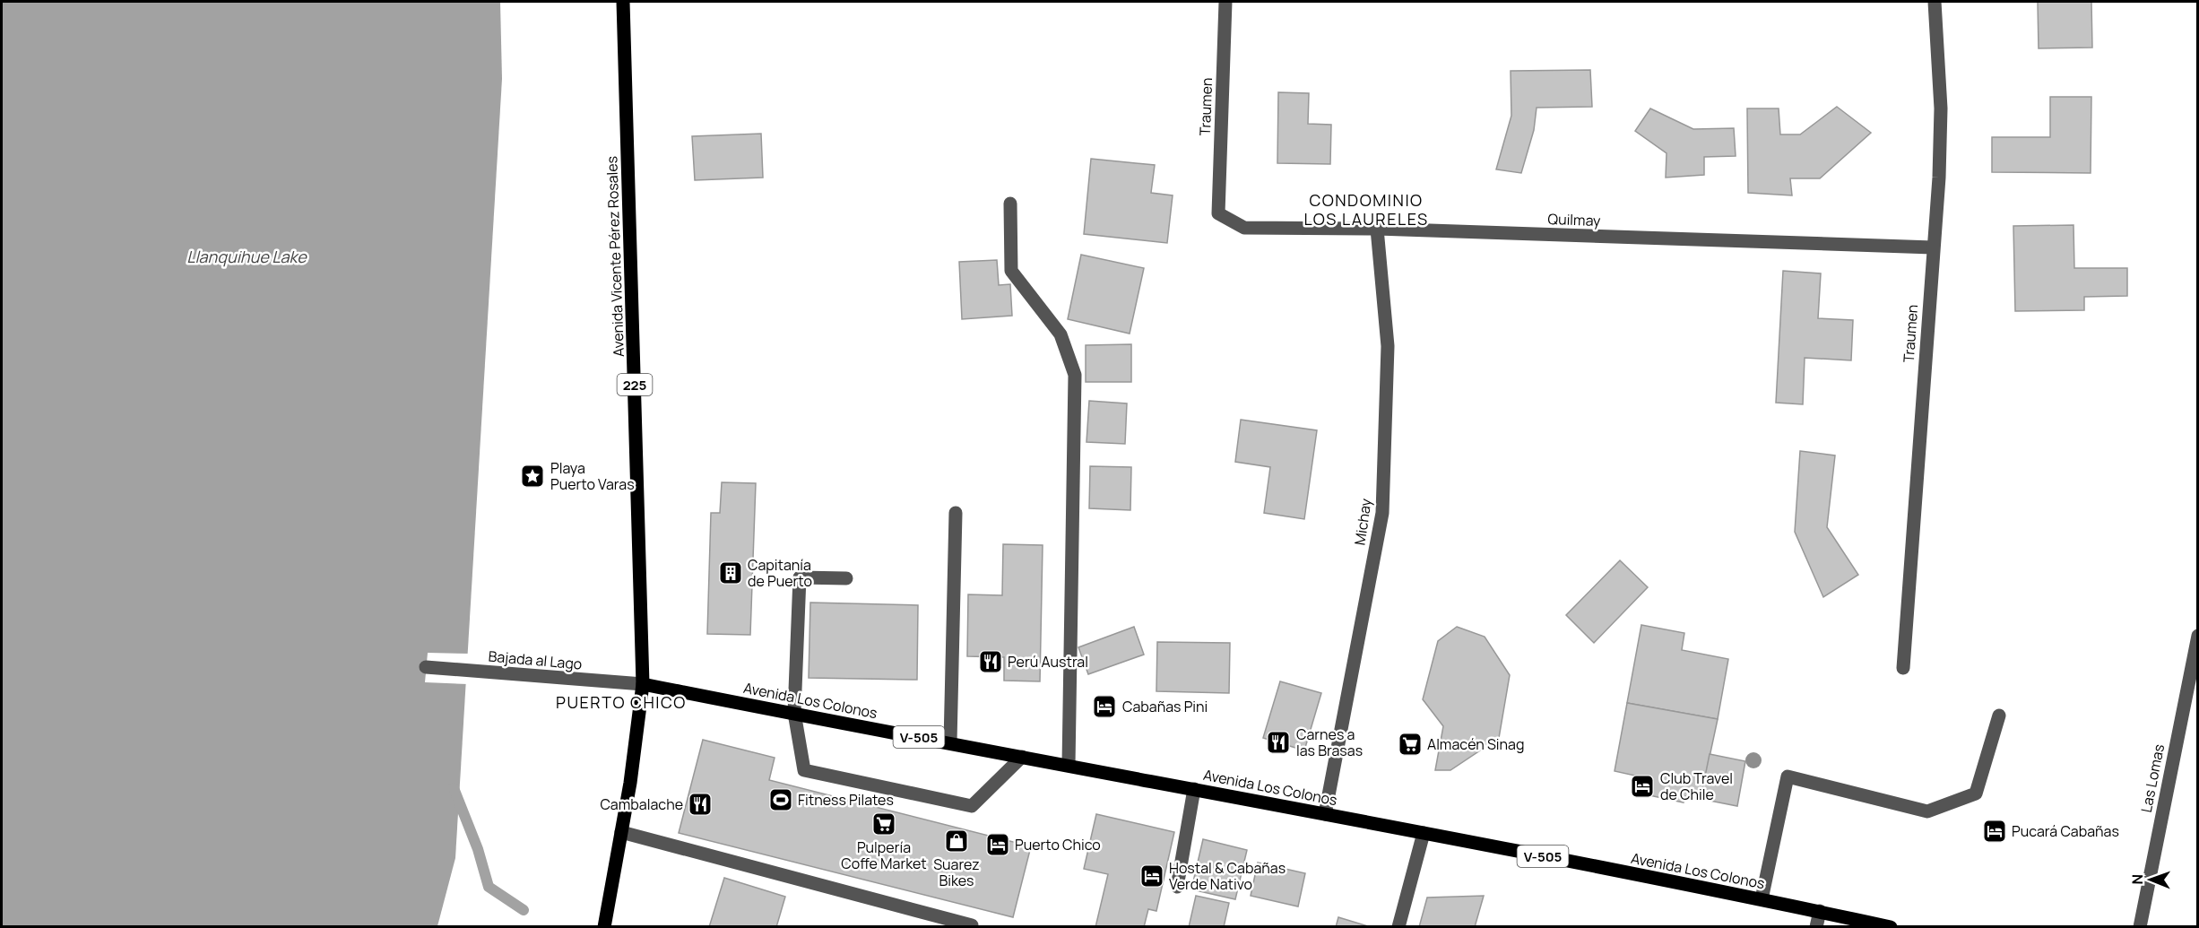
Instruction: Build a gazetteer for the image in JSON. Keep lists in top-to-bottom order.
{
  "streets": {
    "main road": [
      "Avenida Vicente Pérez Rosales",
      "225",
      "Avenida Los Colonos",
      "V-505"
    ],
    "street": [
      "Traumen",
      "Quilmay",
      "Michay",
      "Bajada al Lago",
      "Las Lomas"
    ]
  },
  "crossings": [
    ["Traumen", "Quilmay"],
    ["Quilmay", "Michay"],
    ["Avenida Vicente Pérez Rosales", "Bajada al Lago"],
    ["Avenida Vicente Pérez Rosales", "Avenida Los Colonos"],
    ["Michay", "Avenida Los Colonos"],
    ["Bajada al Lago", "Avenida Los Colonos"]
  ],
  "districts": ["CONDOMINIO LOS LAURELES", "PUERTO CHICO"],
  "water": ["Llanquihue Lake"],
  "places": {
    "place": ["Playa Puerto Varas"],
    "building": ["Capitanía de Puerto"],
    "restaurant": ["Perú Austral", "Carnes a las Brasas", "Cambalache"],
    "hotel": [
      "Cabañas Pini",
      "Club Travel de Chile",
      "Pucará Cabañas",
      "Puerto Chico",
      "Hostal & Cabañas Verde Nativo"
    ],
    "supermarket": ["Almacén Sinag", "Pulpería Coffe Market"],
    "sports": ["Fitness Pilates"],
    "shop": ["Suarez Bikes"]
  },
  "north": "left"
}
